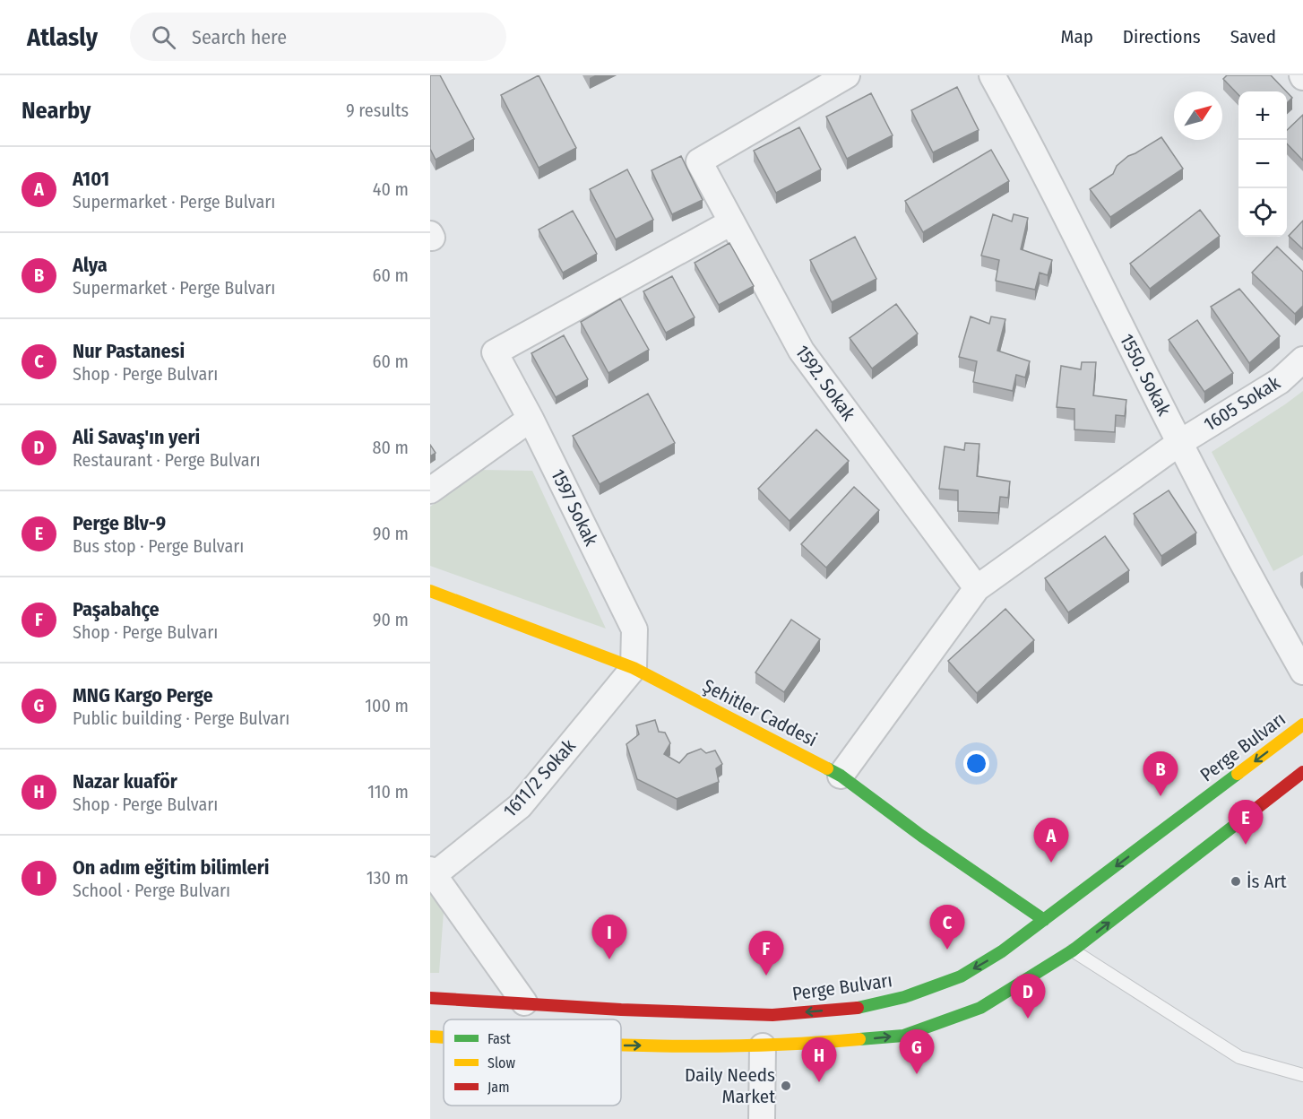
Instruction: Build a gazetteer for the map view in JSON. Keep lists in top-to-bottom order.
{
  "streets": {
    "main road": ["Şehitler Caddesi", "Perge Bulvarı"],
    "street": [
      "1550. Sokak",
      "1592. Sokak",
      "1605 Sokak",
      "1597 Sokak",
      "1611/2 Sokak"
    ]
  },
  "crossings": [
    ["1550. Sokak", "1605 Sokak"],
    ["1592. Sokak", "1605 Sokak"],
    ["1592. Sokak", "1597 Sokak"],
    ["1605 Sokak", "Şehitler Caddesi"],
    ["1597 Sokak", "Şehitler Caddesi"],
    ["1597 Sokak", "1611/2 Sokak"],
    ["Şehitler Caddesi", "Perge Bulvarı"],
    ["Şehitler Caddesi", "1611/2 Sokak"]
  ],
  "places": ["İs Art", "Daily Needs Market"],
  "legend": ["Fast", "Slow", "Jam"],
  "north": "top right",
  "page": {
    "header": "Atlasly",
    "search": "Search here",
    "nav": ["Map", "Directions", "Saved"],
    "heading": ["Nearby", "9 results"],
    "map_buttons": ["+", "−"],
    "list": [
      {
        "mark": "A",
        "name": "A101",
        "note": "Supermarket · Perge Bulvarı",
        "value": "40 m"
      },
      {
        "mark": "B",
        "name": "Alya",
        "note": "Supermarket · Perge Bulvarı",
        "value": "60 m"
      },
      {
        "mark": "C",
        "name": "Nur Pastanesi",
        "note": "Shop · Perge Bulvarı",
        "value": "60 m"
      },
      {
        "mark": "D",
        "name": "Ali Savaş'ın yeri",
        "note": "Restaurant · Perge Bulvarı",
        "value": "80 m"
      },
      {
        "mark": "E",
        "name": "Perge Blv-9",
        "note": "Bus stop · Perge Bulvarı",
        "value": "90 m"
      },
      {
        "mark": "F",
        "name": "Paşabahçe",
        "note": "Shop · Perge Bulvarı",
        "value": "90 m"
      },
      {
        "mark": "G",
        "name": "MNG Kargo Perge",
        "note": "Public building · Perge Bulvarı",
        "value": "100 m"
      },
      {
        "mark": "H",
        "name": "Nazar kuaför",
        "note": "Shop · Perge Bulvarı",
        "value": "110 m"
      },
      {
        "mark": "I",
        "name": "On adım eğitim bilimleri",
        "note": "School · Perge Bulvarı",
        "value": "130 m"
      }
    ],
    "pins": [
      "B",
      "E",
      "A",
      "C",
      "I",
      "F",
      "D",
      "G",
      "H"
    ]
  }
}
